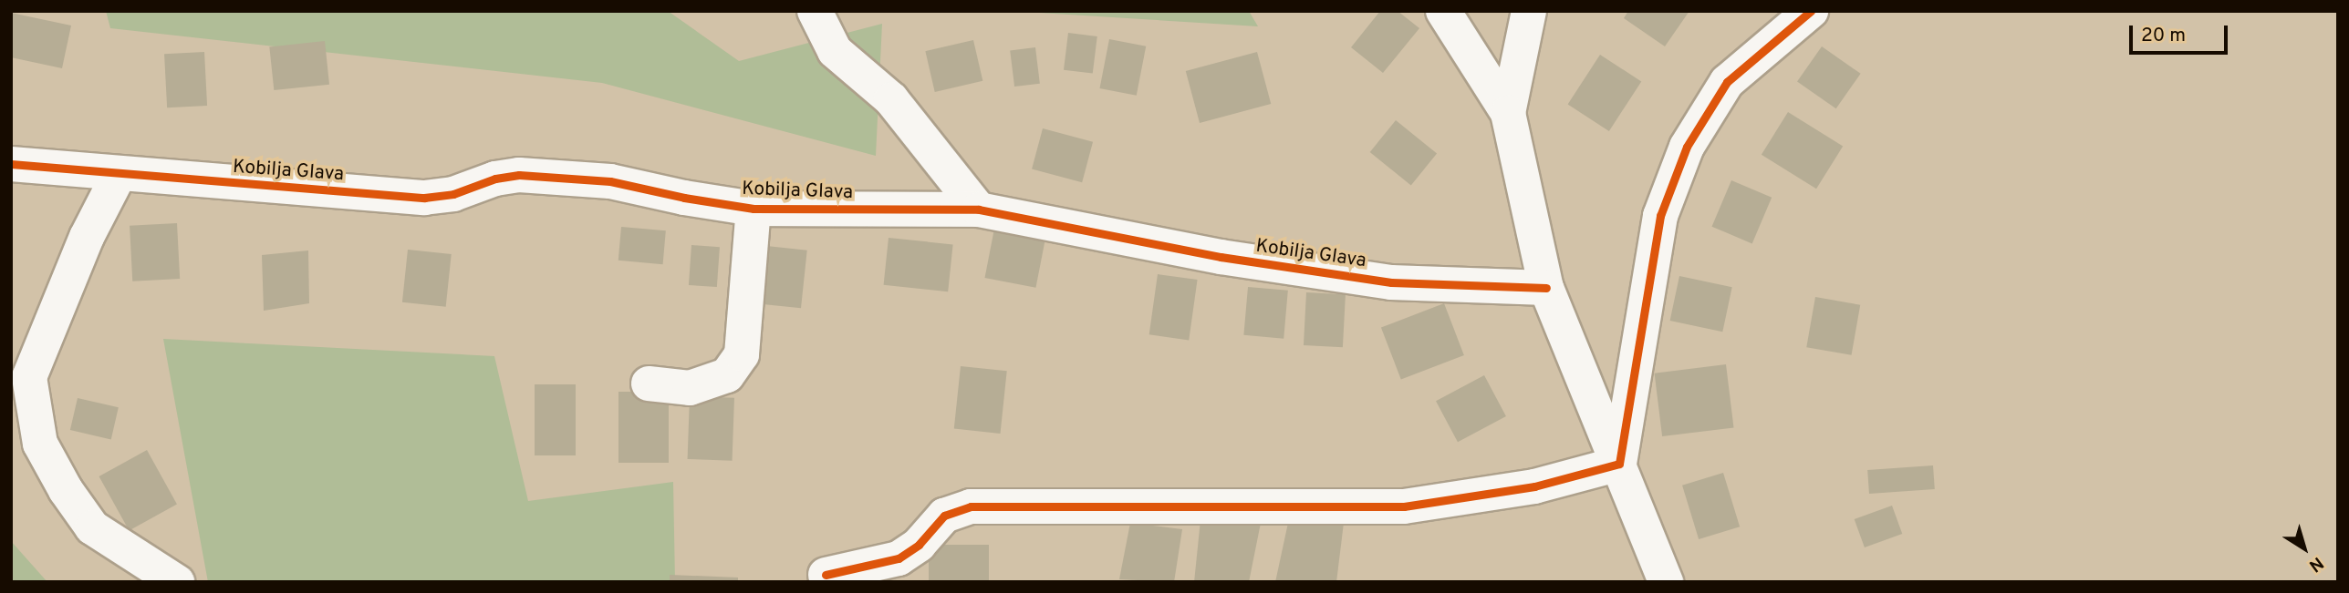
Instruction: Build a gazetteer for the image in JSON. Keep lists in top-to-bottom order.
{
  "streets": {
    "street": ["Kobilja Glava"]
  },
  "scale_bar": "20 m",
  "north": "bottom right"
}
